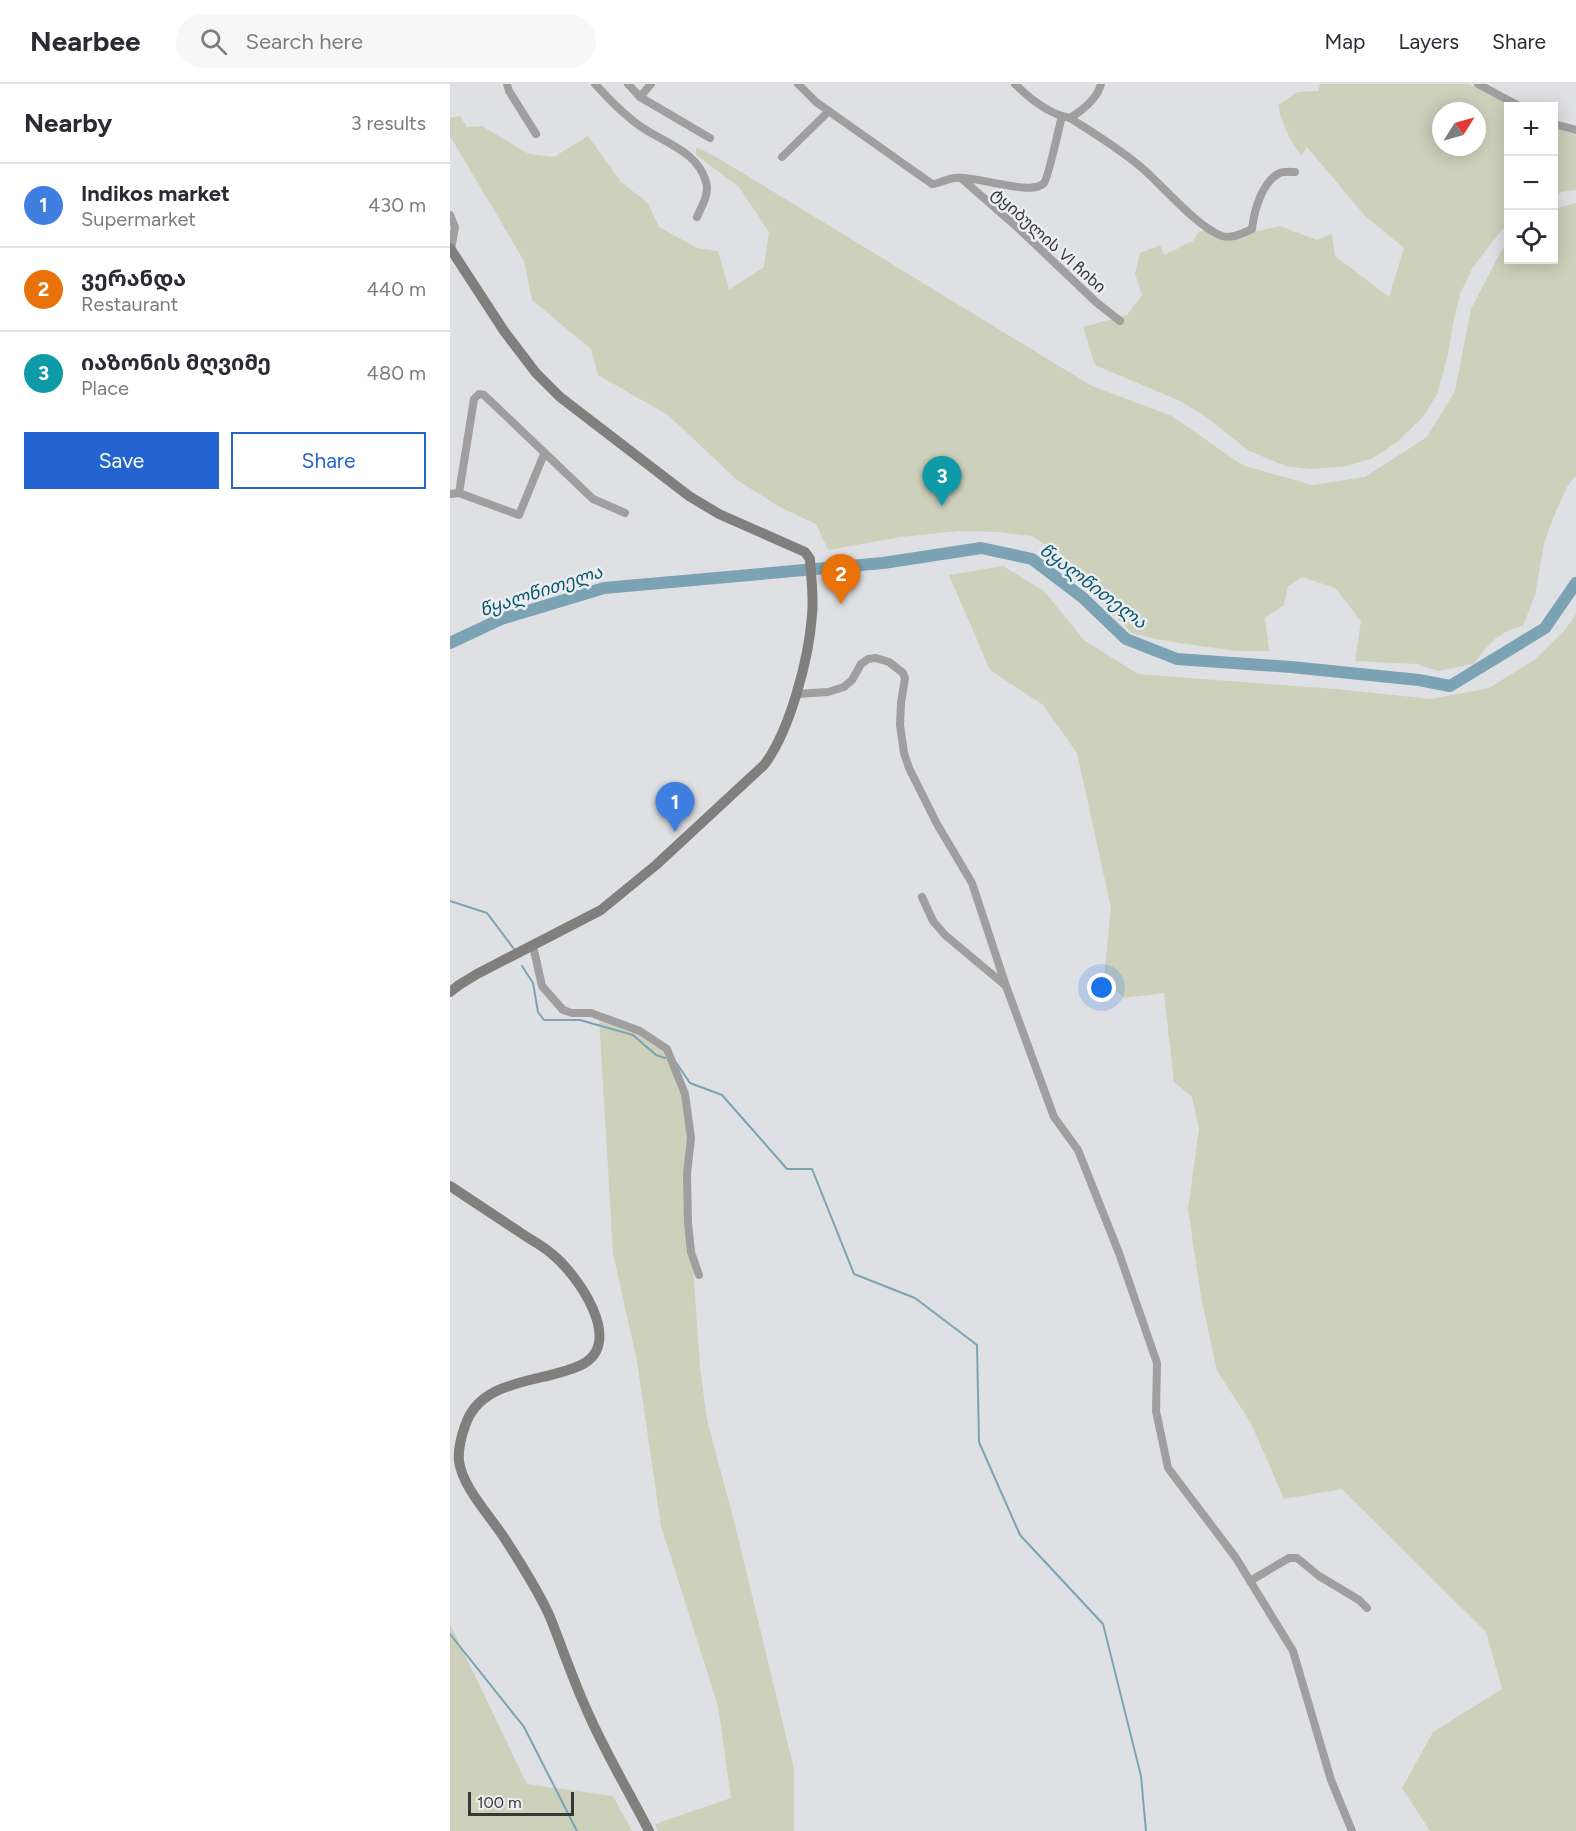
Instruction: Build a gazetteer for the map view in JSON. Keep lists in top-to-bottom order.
{
  "streets": {
    "street": ["ტყიბულის VI ჩიხი"]
  },
  "water": ["წყალწითელა"],
  "scale_bar": "100 m",
  "north": "top right",
  "page": {
    "header": "Nearbee",
    "search": "Search here",
    "nav": ["Map", "Layers", "Share"],
    "heading": ["Nearby", "3 results"],
    "map_buttons": ["+", "−"],
    "list": [
      {
        "mark": "1",
        "name": "Indikos market",
        "note": "Supermarket",
        "value": "430 m"
      },
      {
        "mark": "2",
        "name": "ვერანდა",
        "note": "Restaurant",
        "value": "440 m"
      },
      {
        "mark": "3",
        "name": "იაზონის მღვიმე",
        "note": "Place",
        "value": "480 m"
      }
    ],
    "buttons": ["Save", "Share"],
    "pins": ["3", "2", "1"],
    "scale": "100 m"
  }
}
